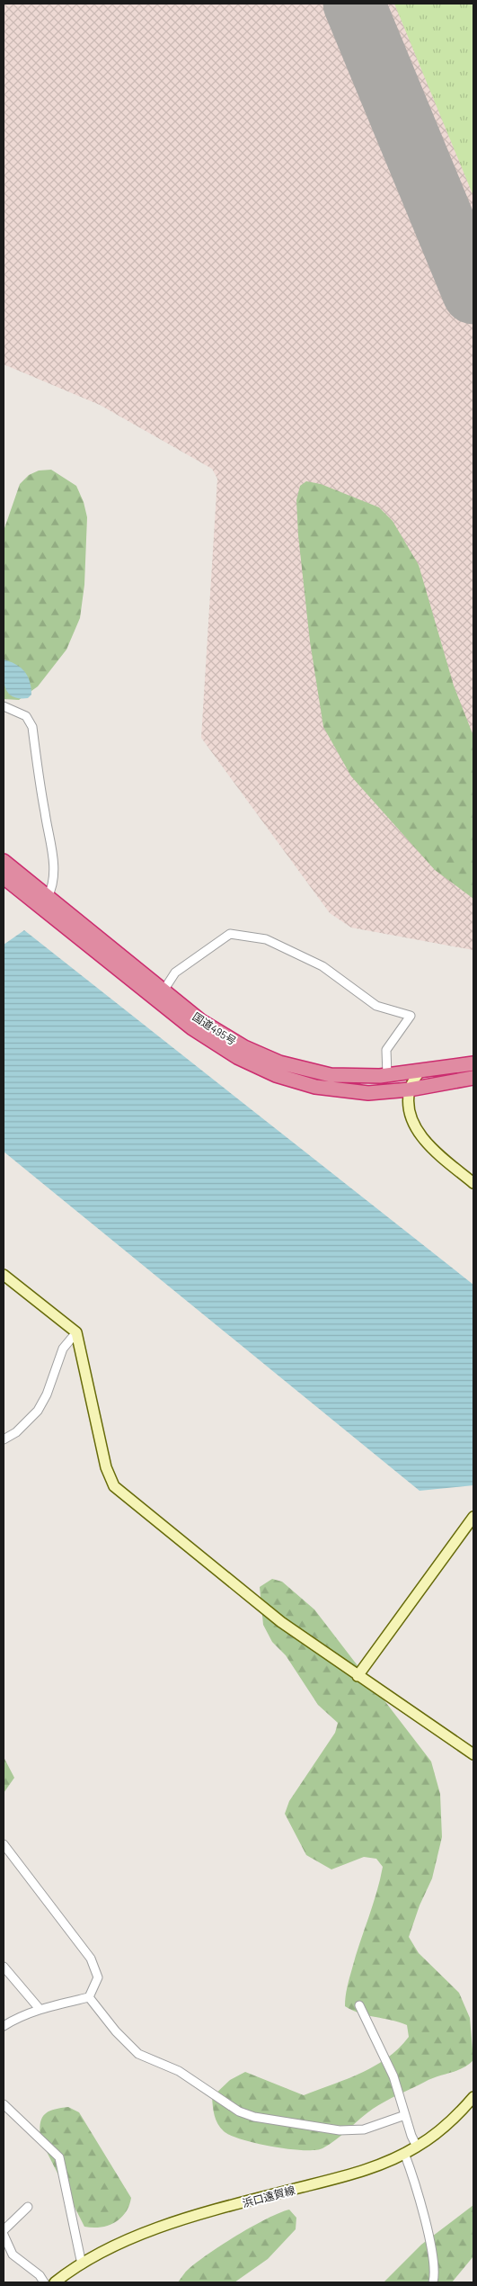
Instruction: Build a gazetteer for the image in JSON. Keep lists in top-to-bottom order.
{
  "streets": {
    "highway": ["国道495号"],
    "street": ["浜口遠賀線"]
  }
}
